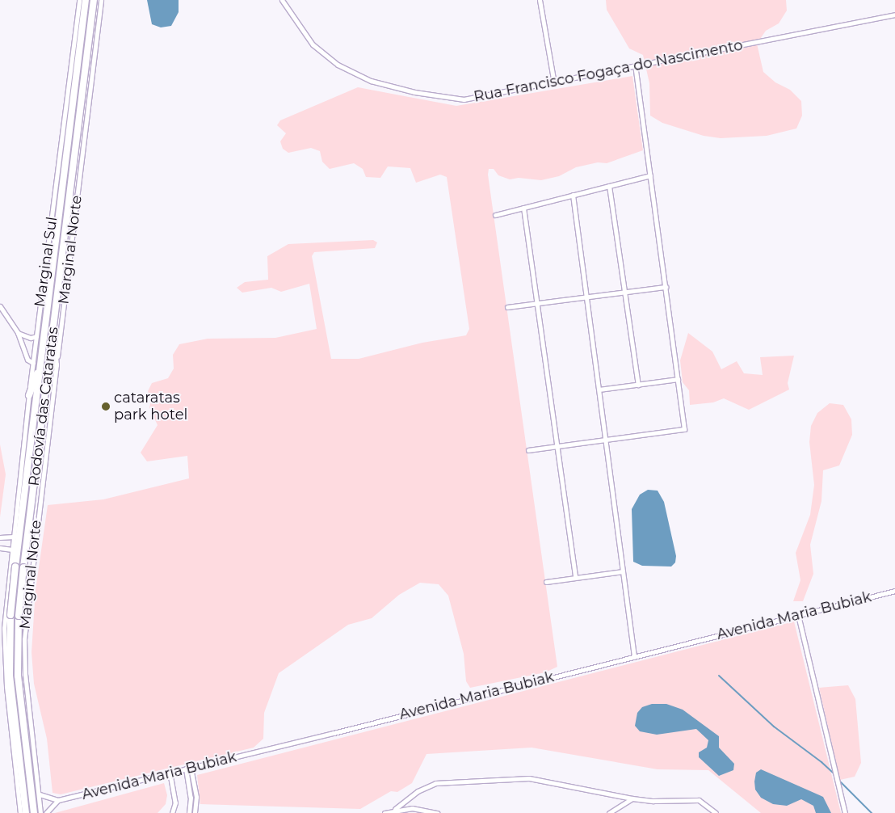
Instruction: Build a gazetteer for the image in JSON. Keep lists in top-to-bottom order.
{
  "streets": {
    "highway": ["Rodovía das Cataratas"],
    "street": [
      "Rua Francisco Fogaça do Nascimento",
      "Marginal Norte",
      "Marginal Sul",
      "Avenida Maria Bubiak"
    ]
  },
  "places": ["cataratas park hotel"]
}
